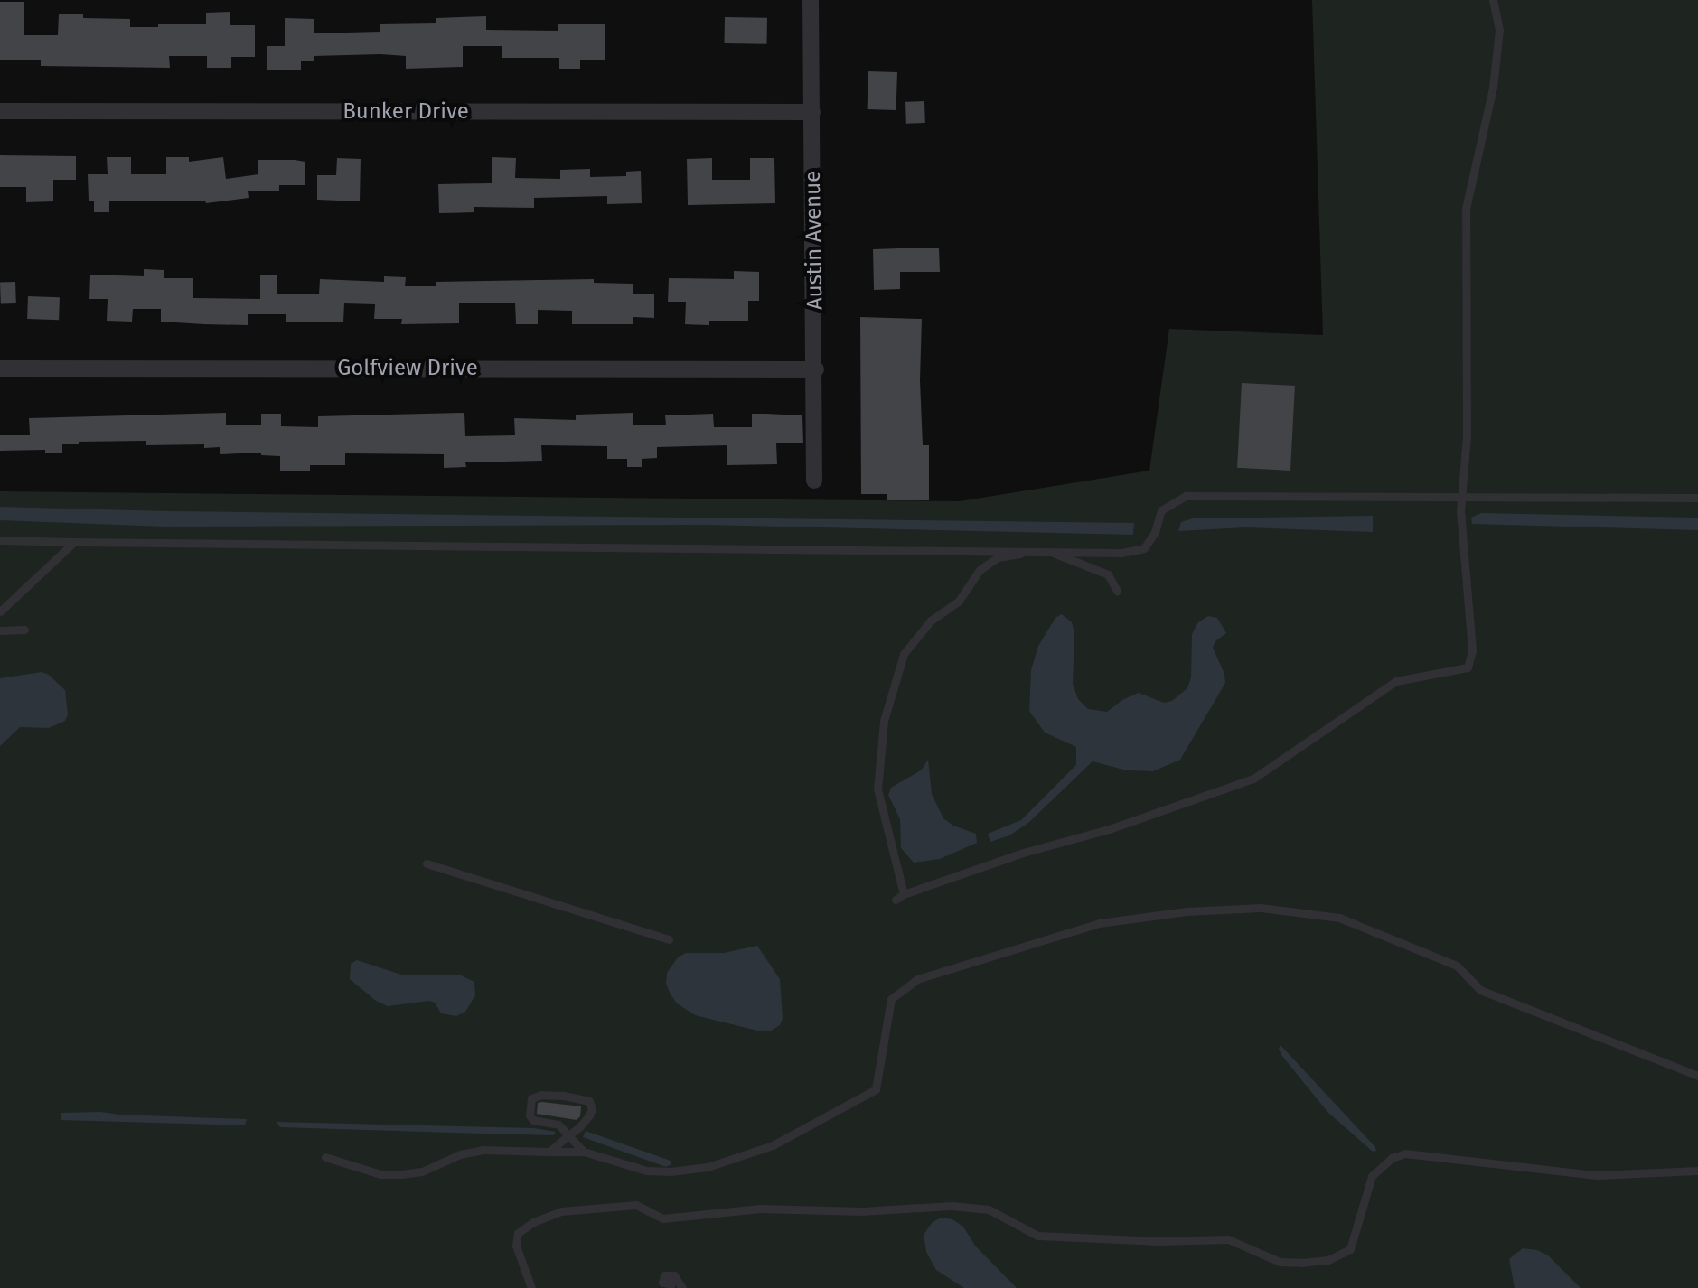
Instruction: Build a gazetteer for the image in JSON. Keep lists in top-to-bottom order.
{
  "streets": {
    "street": ["Bunker Drive", "Austin Avenue", "Golfview Drive"]
  },
  "crossings": [
    ["Bunker Drive", "Austin Avenue"],
    ["Austin Avenue", "Golfview Drive"]
  ]
}
